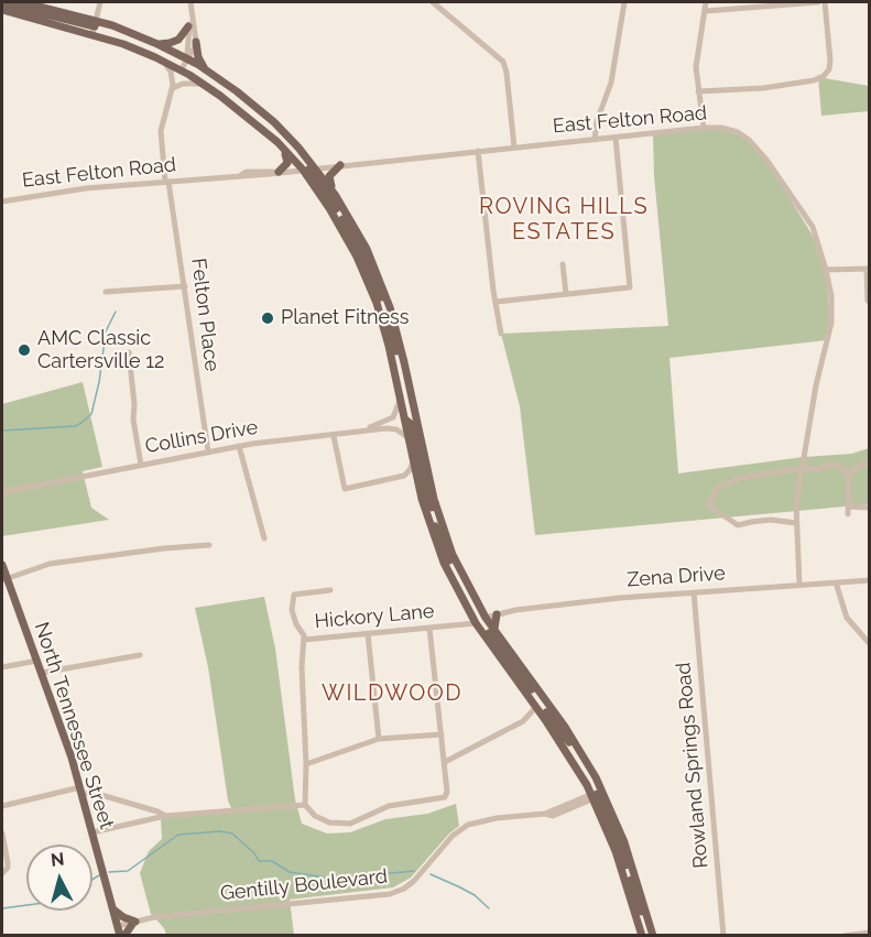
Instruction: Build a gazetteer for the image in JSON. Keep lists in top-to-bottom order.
{
  "streets": {
    "main road": ["North Tennessee Street"],
    "street": [
      "East Felton Road",
      "Felton Place",
      "Collins Drive",
      "Zena Drive",
      "Hickory Lane",
      "Rowland Springs Road",
      "Gentilly Boulevard"
    ]
  },
  "crossings": [
    ["East Felton Road", "Felton Place"],
    ["East Felton Road", "Zena Drive"],
    ["Felton Place", "Collins Drive"],
    ["Zena Drive", "Rowland Springs Road"],
    ["North Tennessee Street", "Gentilly Boulevard"]
  ],
  "districts": ["ROVING HILLS ESTATES", "WILDWOOD"],
  "places": ["Planet Fitness", "AMC Classic Cartersville 12"],
  "north": "top"
}
